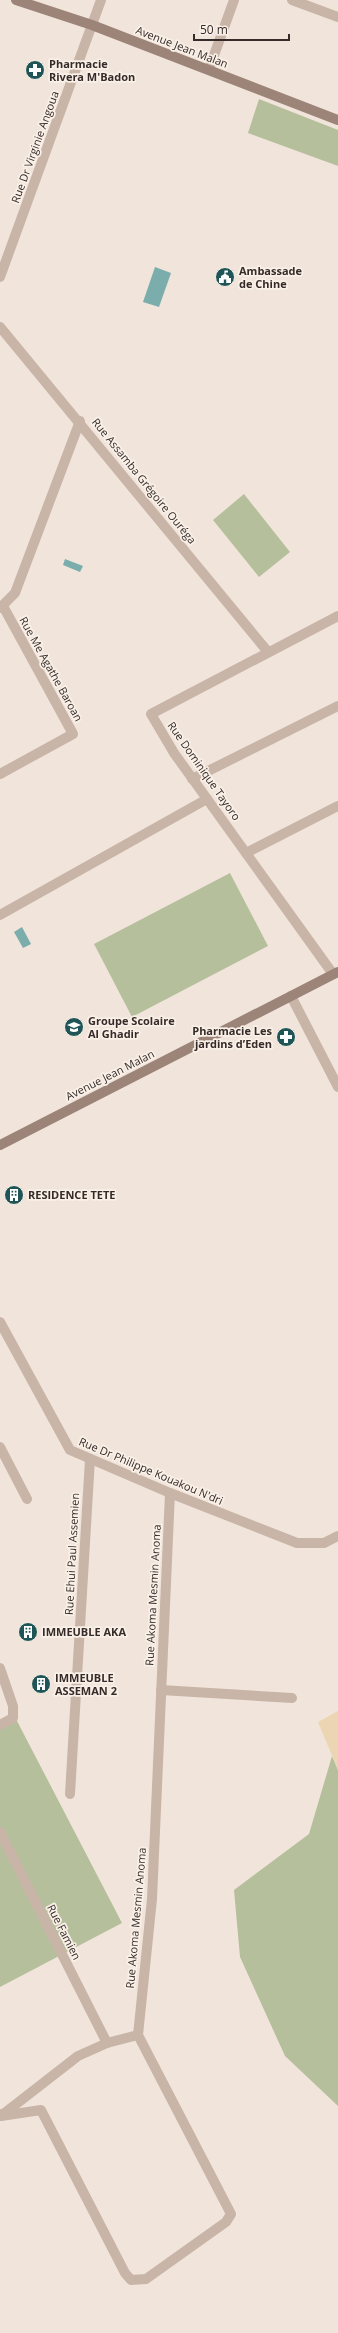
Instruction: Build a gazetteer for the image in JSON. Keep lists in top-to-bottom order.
{
  "streets": {
    "main road": ["Avenue Jean Malan"],
    "street": [
      "Rue Dr Virginie Angoua",
      "Rue Assamba Grégoire Ouréga",
      "Rue Me Agathe Baroan",
      "Rue Dominique Tayoro",
      "Rue Dr Philippe Kouakou N'dri",
      "Rue Ehui Paul Assemien",
      "Rue Akoma Mesmin Anoma",
      "Rue Famien"
    ]
  },
  "crossings": [
    ["Avenue Jean Malan", "Rue Dr Virginie Angoua"],
    ["Avenue Jean Malan", "Rue Dominique Tayoro"],
    ["Rue Assamba Grégoire Ouréga", "Rue Dominique Tayoro"],
    ["Rue Dr Philippe Kouakou N'dri", "Rue Ehui Paul Assemien"],
    ["Rue Dr Philippe Kouakou N'dri", "Rue Akoma Mesmin Anoma"]
  ],
  "places": {
    "pharmacy": ["Pharmacie Rivera M'Badon", "Pharmacie Les jardins d’Eden"],
    "public building": ["Ambassade de Chine"],
    "school or university": ["Groupe Scolaire Al Ghadir"],
    "building": ["RESIDENCE TETE", "IMMEUBLE AKA", "IMMEUBLE ASSEMAN 2"]
  },
  "scale_bar": "50 m"
}
